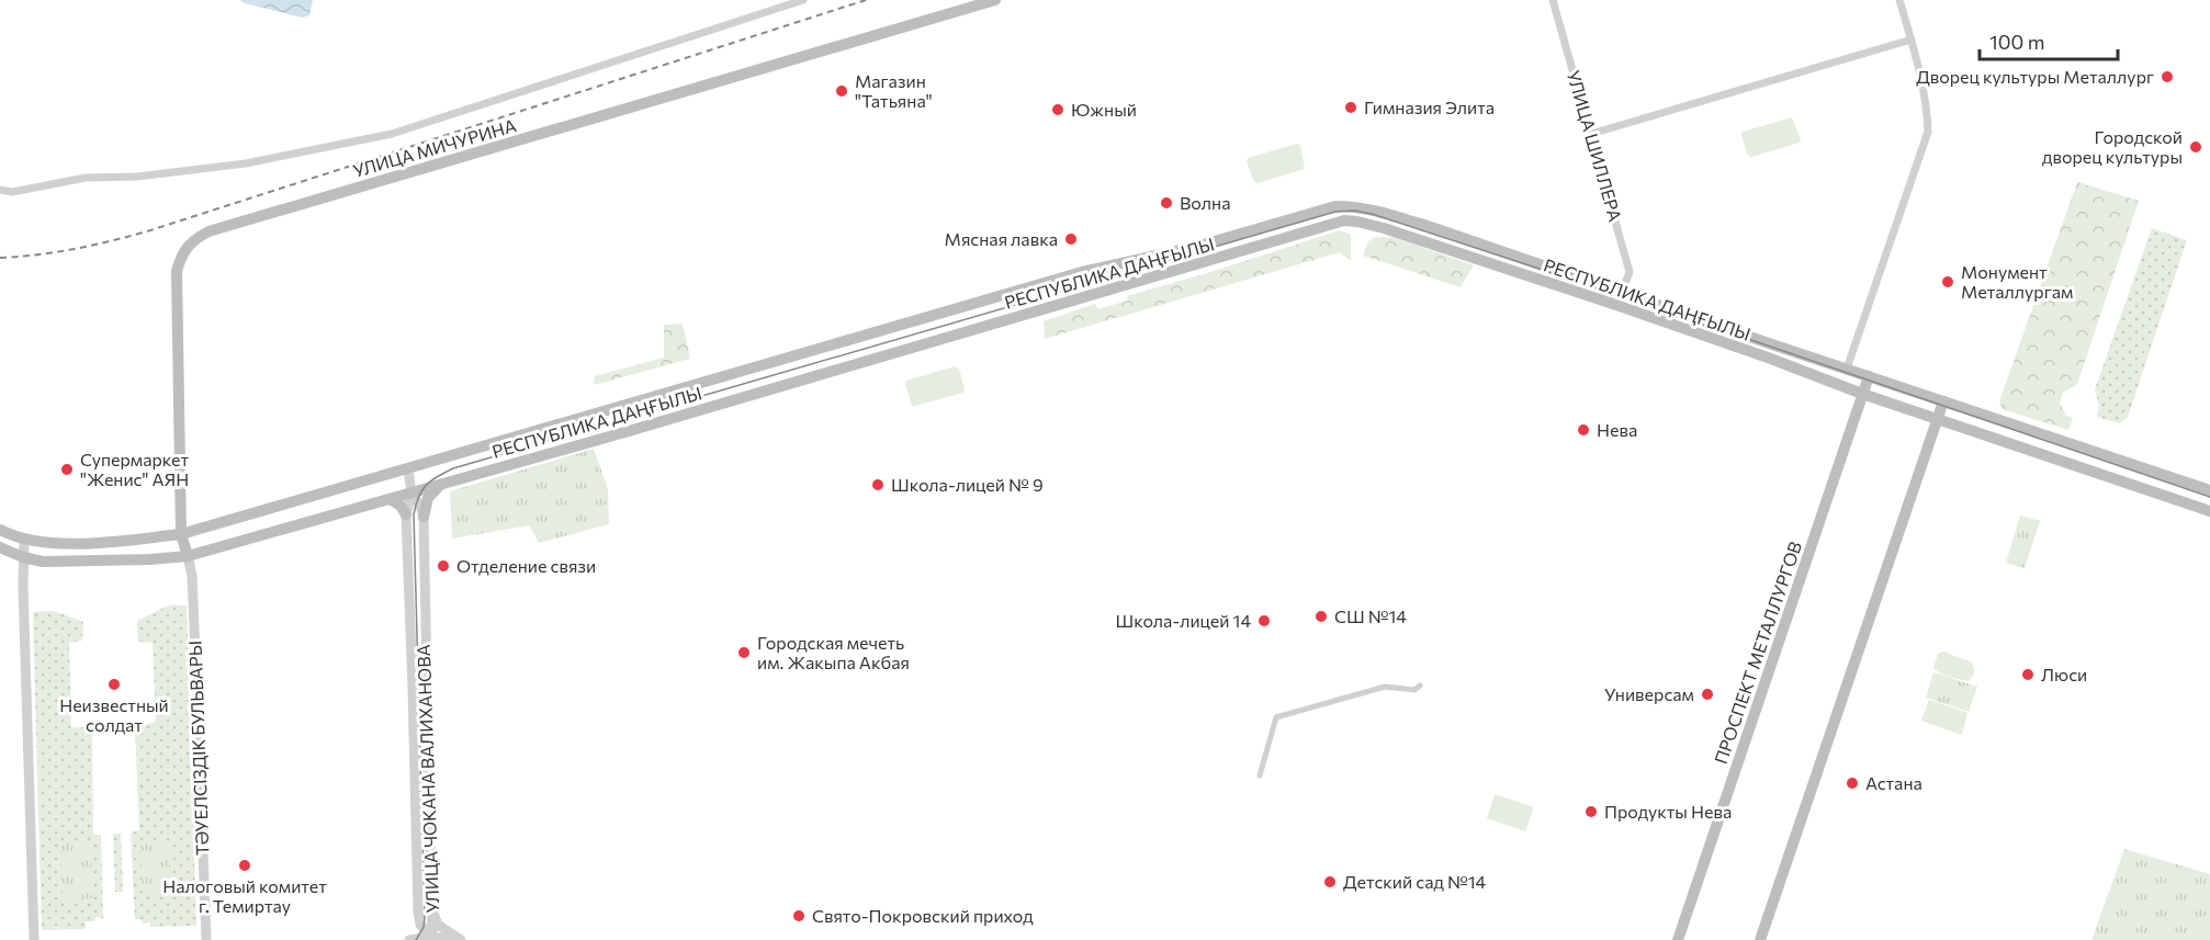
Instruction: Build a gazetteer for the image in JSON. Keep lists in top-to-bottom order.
{
  "streets": {
    "main road": ["УЛИЦА МИЧУРИНА", "РЕСПУБЛИКА ДАҢҒЫЛЫ", "ПРОСПЕКТ МЕТАЛЛУРГОВ"],
    "street": ["УЛИЦА ШИЛЛЕРА", "ТӘУЕЛСІЗДІК БУЛЬВАРЫ", "УЛИЦА ЧОКАНА ВАЛИХАНОВА"]
  },
  "crossings": [
    ["УЛИЦА ШИЛЛЕРА", "РЕСПУБЛИКА ДАҢҒЫЛЫ"],
    ["УЛИЦА МИЧУРИНА", "РЕСПУБЛИКА ДАҢҒЫЛЫ"],
    ["УЛИЦА МИЧУРИНА", "ТӘУЕЛСІЗДІК БУЛЬВАРЫ"],
    ["РЕСПУБЛИКА ДАҢҒЫЛЫ", "ПРОСПЕКТ МЕТАЛЛУРГОВ"],
    ["РЕСПУБЛИКА ДАҢҒЫЛЫ", "ТӘУЕЛСІЗДІК БУЛЬВАРЫ"],
    ["РЕСПУБЛИКА ДАҢҒЫЛЫ", "УЛИЦА ЧОКАНА ВАЛИХАНОВА"]
  ],
  "places": [
    "Дворец культуры Металлург",
    "Магазин \"Татьяна\"",
    "Гимназия Элита",
    "Южный",
    "Городской дворец культуры",
    "Волна",
    "Мясная лавка",
    "Монумент Металлургам",
    "Нева",
    "Супермаркет \"Женис\" АЯН",
    "Школа-лицей № 9",
    "Отделение связи",
    "СШ №14",
    "Школа-лицей 14",
    "Городская мечеть им. Жакыпа Акбая",
    "Люси",
    "Неизвестный солдат",
    "Универсам",
    "Астана",
    "Продукты Нева",
    "Налоговый комитет г. Темиртау",
    "Детский сад №14",
    "Свято-Покровский приход"
  ],
  "scale_bar": "100 m"
}
